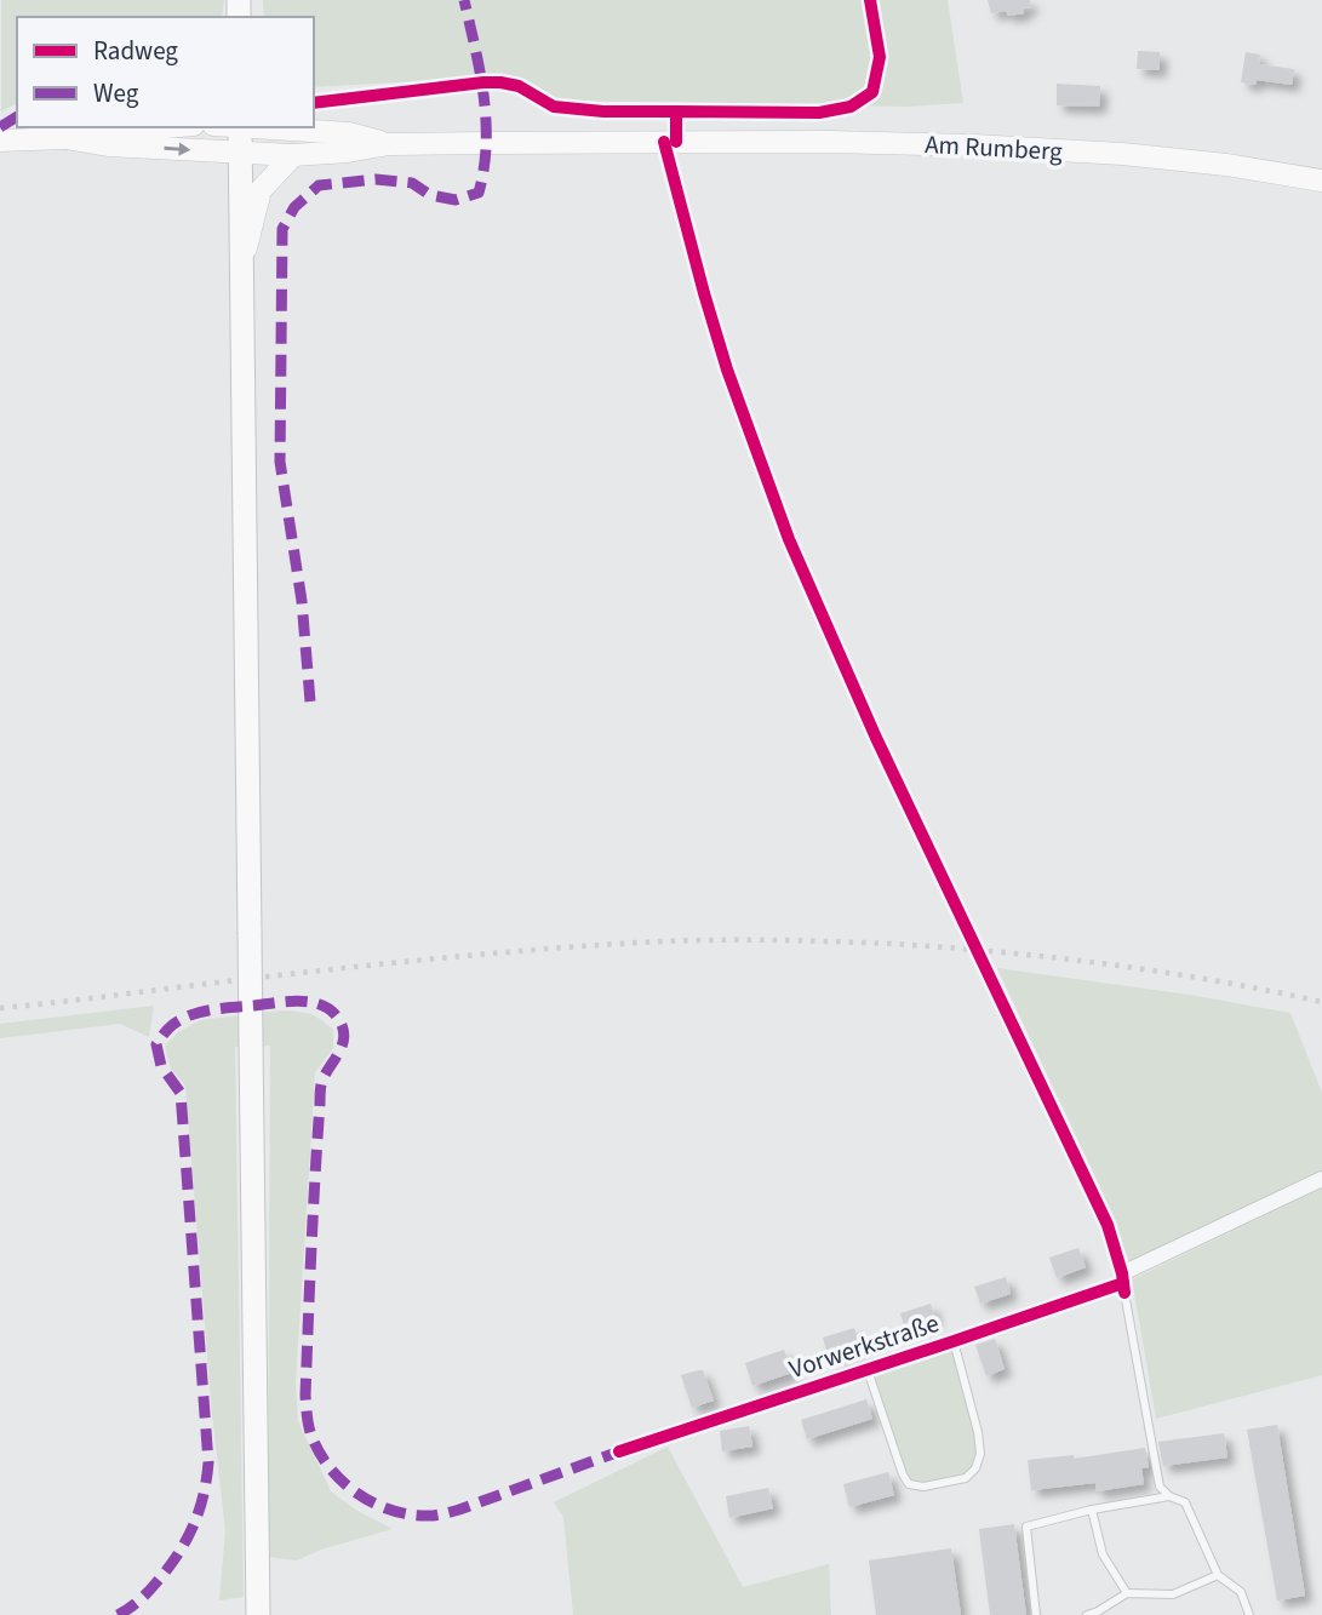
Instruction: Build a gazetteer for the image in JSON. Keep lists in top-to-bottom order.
{
  "streets": {
    "main road": ["Am Rumberg"],
    "street": ["Vorwerkstraße"]
  },
  "legend": ["Radweg", "Weg"]
}
